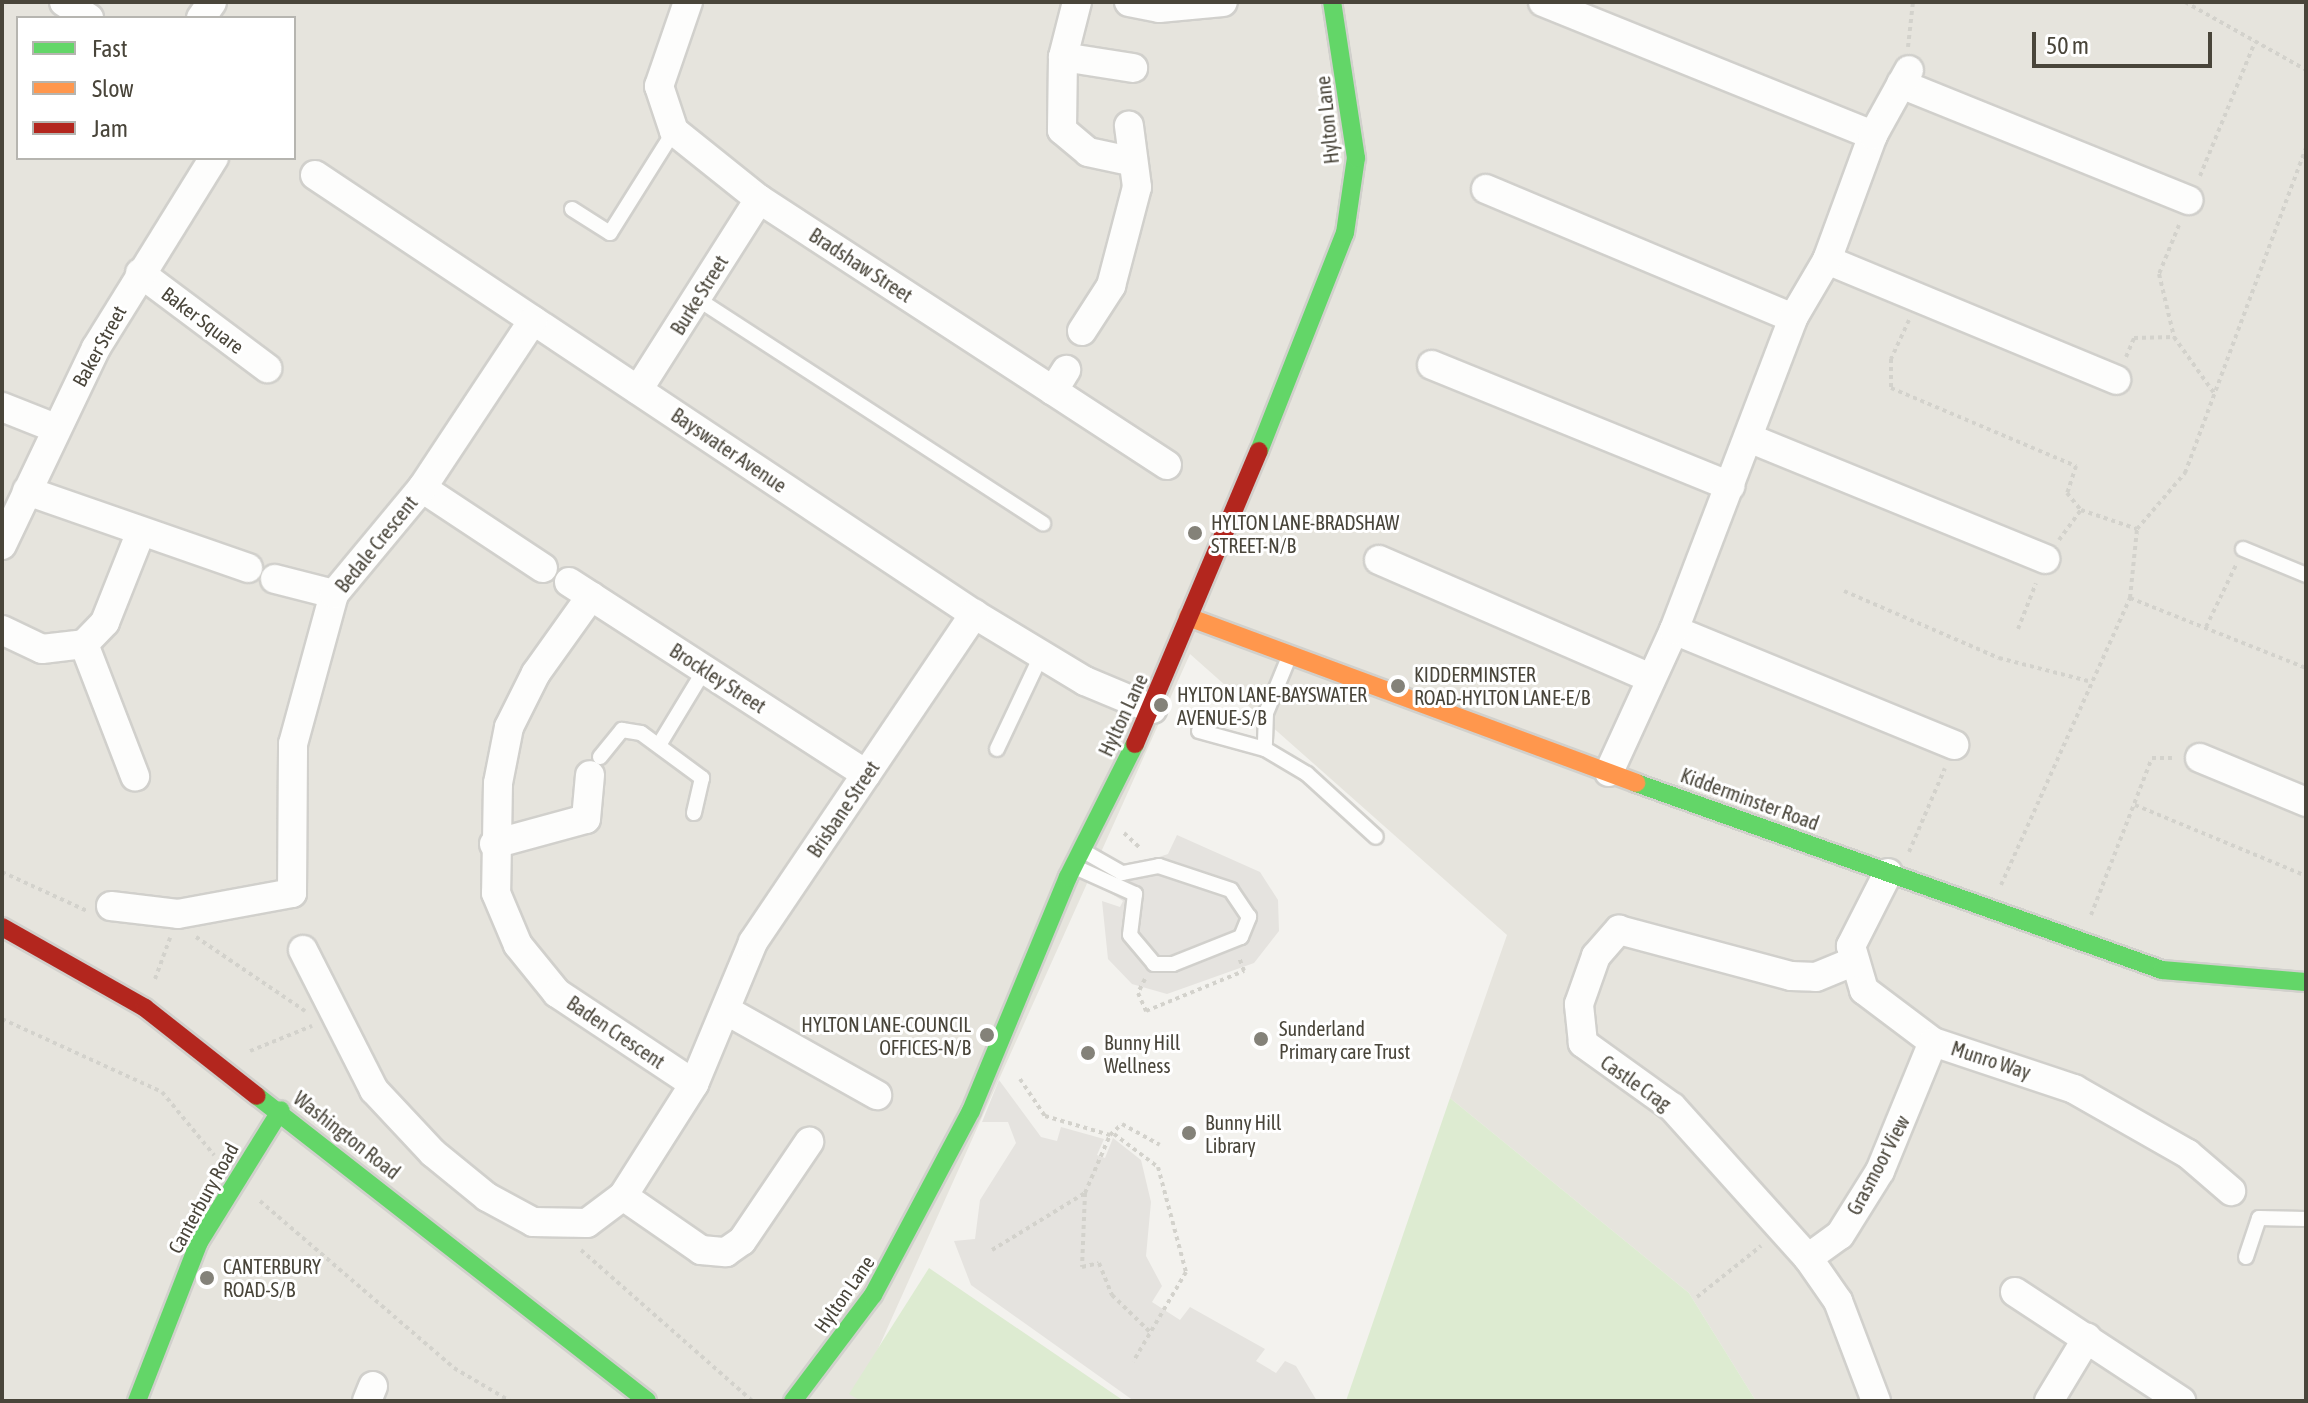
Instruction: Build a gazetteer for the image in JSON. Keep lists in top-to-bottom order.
{
  "streets": {
    "street": [
      "Hylton Lane",
      "Bradshaw Street",
      "Burke Street",
      "Baker Square",
      "Baker Street",
      "Bayswater Avenue",
      "Bedale Crescent",
      "Brockley Street",
      "Kidderminster Road",
      "Brisbane Street",
      "Baden Crescent",
      "Munro Way",
      "Castle Crag",
      "Washington Road",
      "Grasmoor View",
      "Canterbury Road"
    ]
  },
  "crossings": [
    ["Hylton Lane", "Bayswater Avenue"],
    ["Hylton Lane", "Kidderminster Road"],
    ["Bradshaw Street", "Burke Street"],
    ["Burke Street", "Bayswater Avenue"],
    ["Baker Square", "Baker Street"],
    ["Bayswater Avenue", "Bedale Crescent"],
    ["Bayswater Avenue", "Brisbane Street"],
    ["Brockley Street", "Brisbane Street"],
    ["Brockley Street", "Baden Crescent"],
    ["Brisbane Street", "Baden Crescent"],
    ["Munro Way", "Castle Crag"],
    ["Munro Way", "Grasmoor View"],
    ["Castle Crag", "Grasmoor View"],
    ["Washington Road", "Canterbury Road"]
  ],
  "places": [
    "HYLTON LANE-BRADSHAW STREET-N/B",
    "KIDDERMINSTER ROAD-HYLTON LANE-E/B",
    "HYLTON LANE-BAYSWATER AVENUE-S/B",
    "HYLTON LANE-COUNCIL OFFICES-N/B",
    "Sunderland Primary care Trust",
    "Bunny Hill Wellness",
    "Bunny Hill Library",
    "CANTERBURY ROAD-S/B"
  ],
  "legend": ["Fast", "Slow", "Jam"],
  "scale_bar": "50 m"
}
